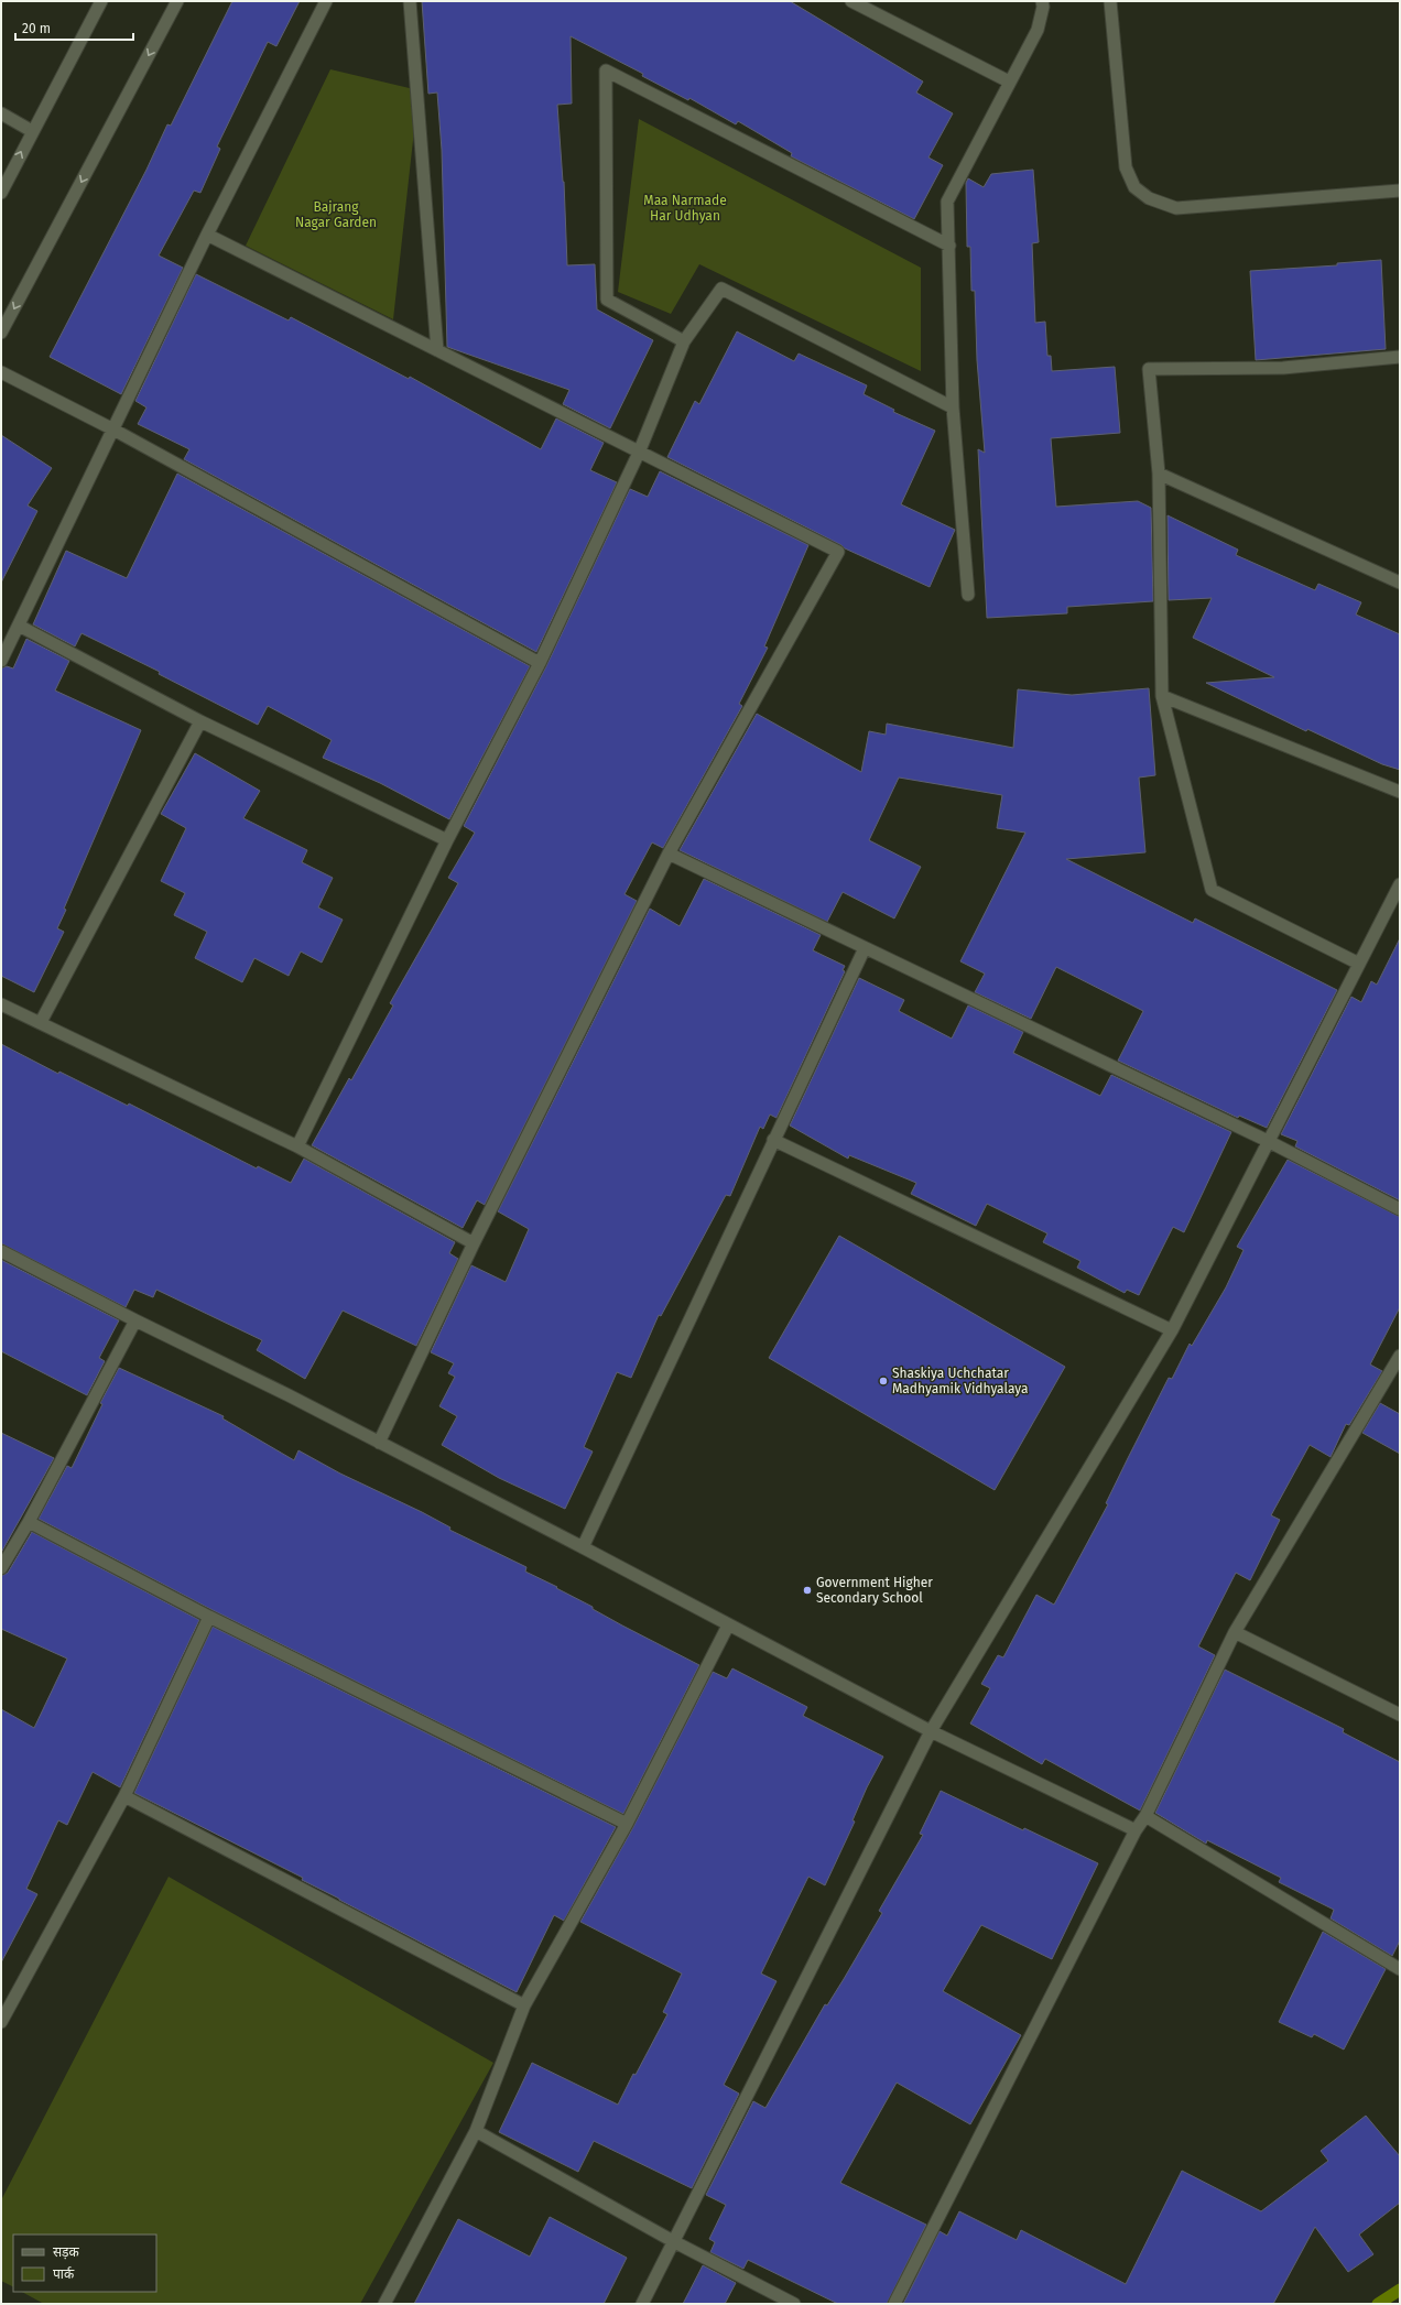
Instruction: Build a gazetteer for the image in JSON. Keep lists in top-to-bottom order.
{
  "parks": ["Maa Narmade Har Udhyan", "Bajrang Nagar Garden"],
  "places": ["Shaskiya Uchchatar Madhyamik Vidhyalaya", "Government Higher Secondary School"],
  "legend": ["सड़क", "पार्क"],
  "scale_bar": "20 m"
}
